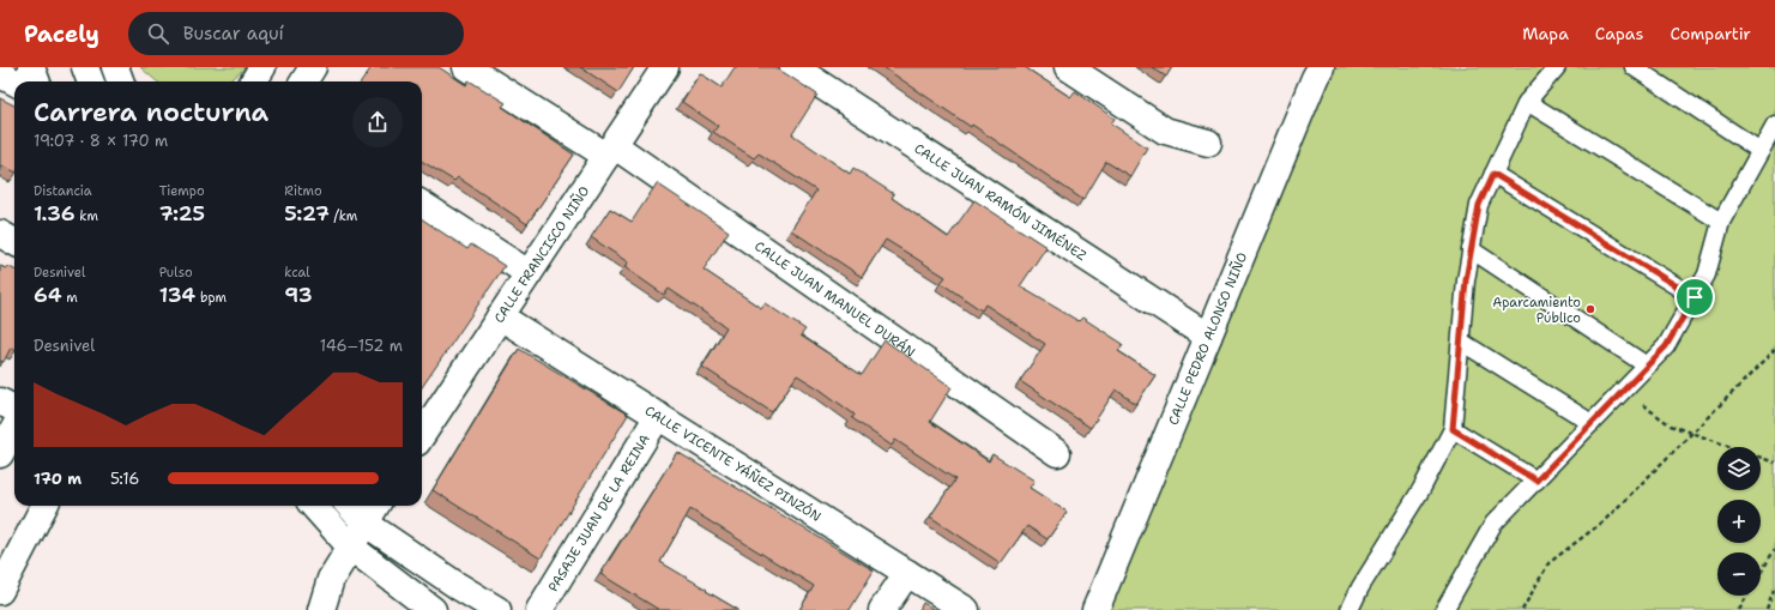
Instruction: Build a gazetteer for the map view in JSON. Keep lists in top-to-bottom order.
{
  "streets": {
    "street": [
      "CALLE JUAN RAMÓN JIMÉNEZ",
      "CALLE FRANCISCO NIÑO",
      "CALLE JUAN MANUEL DURÁN",
      "CALLE PEDRO ALONSO NIÑO",
      "CALLE VICENTE YÁÑEZ PINZÓN",
      "PASAJE JUAN DE LA REINA"
    ]
  },
  "crossings": [
    ["CALLE JUAN RAMÓN JIMÉNEZ", "CALLE PEDRO ALONSO NIÑO"],
    ["CALLE FRANCISCO NIÑO", "CALLE JUAN MANUEL DURÁN"],
    ["CALLE FRANCISCO NIÑO", "CALLE VICENTE YÁÑEZ PINZÓN"],
    ["CALLE VICENTE YÁÑEZ PINZÓN", "PASAJE JUAN DE LA REINA"]
  ],
  "places": ["Aparcamiento Público"],
  "page": {
    "header": "Pacely",
    "search": "Buscar aquí",
    "nav": ["Mapa", "Capas", "Compartir"],
    "heading": ["Carrera nocturna", "19:07 · 8 × 170 m"],
    "stats": [
      ["Distancia", "1.36 km"],
      ["Tiempo", "7:25"],
      ["Ritmo", "5:27 /km"],
      ["Desnivel", "64 m"],
      ["Pulso", "134 bpm"],
      ["kcal", "93"]
    ],
    "chart": ["Desnivel", "146–152 m"],
    "map_buttons": ["+", "−"],
    "list": [
      {
        "name": "170 m",
        "note": "5:16"
      }
    ]
  }
}
